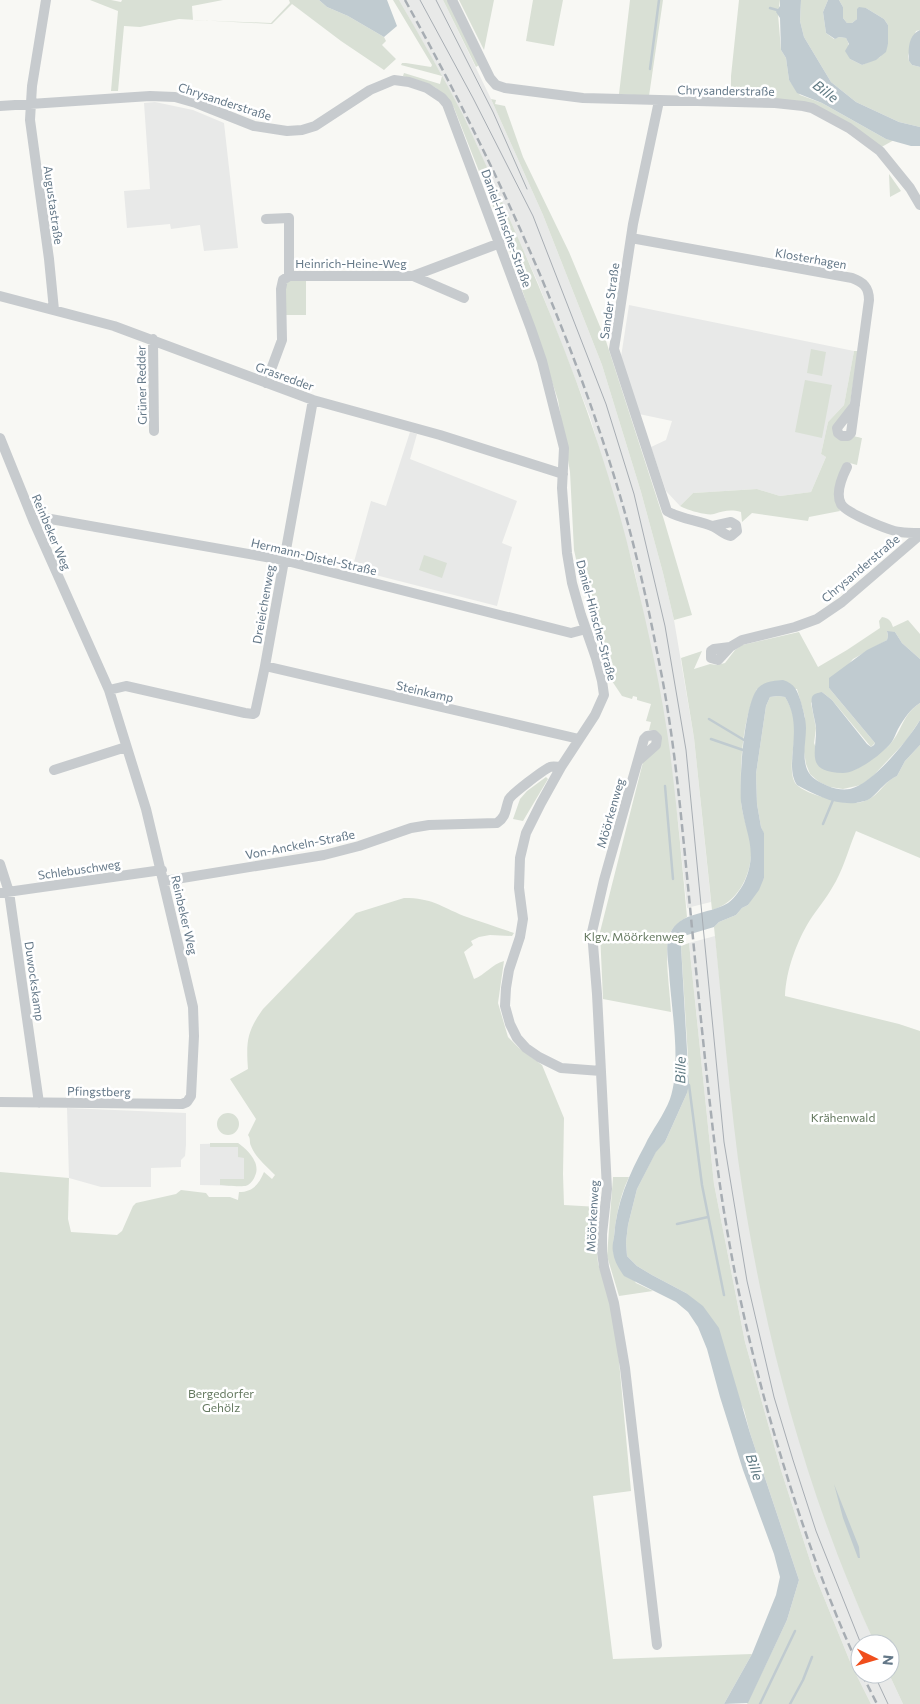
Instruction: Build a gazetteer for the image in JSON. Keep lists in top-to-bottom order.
{
  "streets": {
    "street": [
      "Chrysanderstraße",
      "Augustastraße",
      "Daniel-Hinsche-Straße",
      "Klosterhagen",
      "Heinrich-Heine-Weg",
      "Sander Straße",
      "Grasredder",
      "Grüner Redder",
      "Reinbeker Weg",
      "Hermann-Distel-Straße",
      "Dreieichenweg",
      "Steinkamp",
      "Möörkenweg",
      "Von-Anckeln-Straße",
      "Schlebuschweg",
      "Duwockskamp",
      "Pfingstberg"
    ]
  },
  "crossings": [
    ["Chrysanderstraße", "Augustastraße"],
    ["Chrysanderstraße", "Daniel-Hinsche-Straße"],
    ["Chrysanderstraße", "Sander Straße"],
    ["Augustastraße", "Grasredder"],
    ["Daniel-Hinsche-Straße", "Heinrich-Heine-Weg"],
    ["Daniel-Hinsche-Straße", "Grasredder"],
    ["Daniel-Hinsche-Straße", "Hermann-Distel-Straße"],
    ["Daniel-Hinsche-Straße", "Steinkamp"],
    ["Daniel-Hinsche-Straße", "Möörkenweg"],
    ["Daniel-Hinsche-Straße", "Von-Anckeln-Straße"],
    ["Klosterhagen", "Sander Straße"],
    ["Heinrich-Heine-Weg", "Grasredder"],
    ["Grasredder", "Grüner Redder"],
    ["Grasredder", "Dreieichenweg"],
    ["Reinbeker Weg", "Hermann-Distel-Straße"],
    ["Reinbeker Weg", "Dreieichenweg"],
    ["Reinbeker Weg", "Von-Anckeln-Straße"],
    ["Reinbeker Weg", "Schlebuschweg"],
    ["Reinbeker Weg", "Pfingstberg"],
    ["Hermann-Distel-Straße", "Dreieichenweg"],
    ["Dreieichenweg", "Steinkamp"],
    ["Von-Anckeln-Straße", "Schlebuschweg"],
    ["Schlebuschweg", "Duwockskamp"],
    ["Duwockskamp", "Pfingstberg"]
  ],
  "water": ["Bille"],
  "parks": ["Klgv. Möörkenweg", "Krähenwald", "Bergedorfer Gehölz"],
  "north": "right"
}
